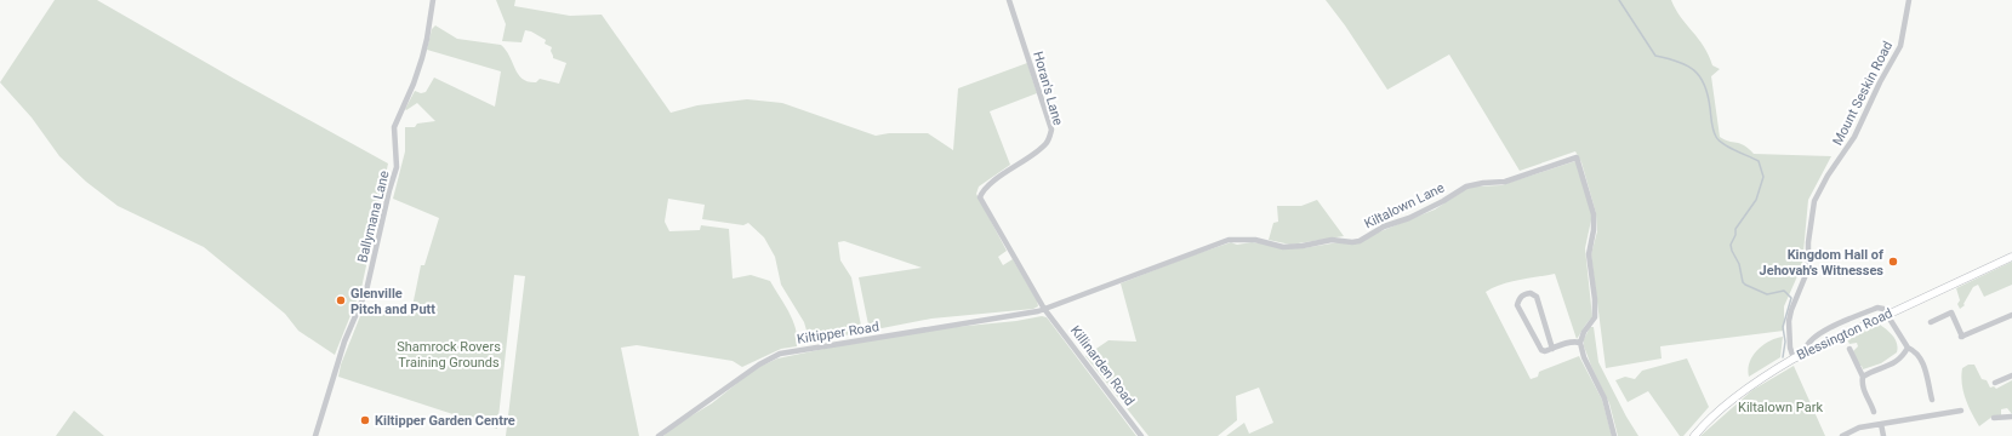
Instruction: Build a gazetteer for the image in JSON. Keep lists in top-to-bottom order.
{
  "streets": {
    "main road": ["Blessington Road"],
    "street": [
      "Horan's Lane",
      "Mount Seskin Road",
      "Kiltalown Lane",
      "Ballymana Lane",
      "Kiltipper Road",
      "Killinarden Road"
    ]
  },
  "crossings": [
    ["Horan's Lane", "Kiltalown Lane"],
    ["Horan's Lane", "Kiltipper Road"],
    ["Horan's Lane", "Killinarden Road"],
    ["Mount Seskin Road", "Blessington Road"],
    ["Kiltalown Lane", "Kiltipper Road"],
    ["Kiltalown Lane", "Killinarden Road"],
    ["Kiltipper Road", "Killinarden Road"]
  ],
  "parks": ["Shamrock Rovers Training Grounds", "Kiltalown Park"],
  "places": ["Kingdom Hall of Jehovah's Witnesses", "Glenville Pitch and Putt", "Kiltipper Garden Centre"]
}
